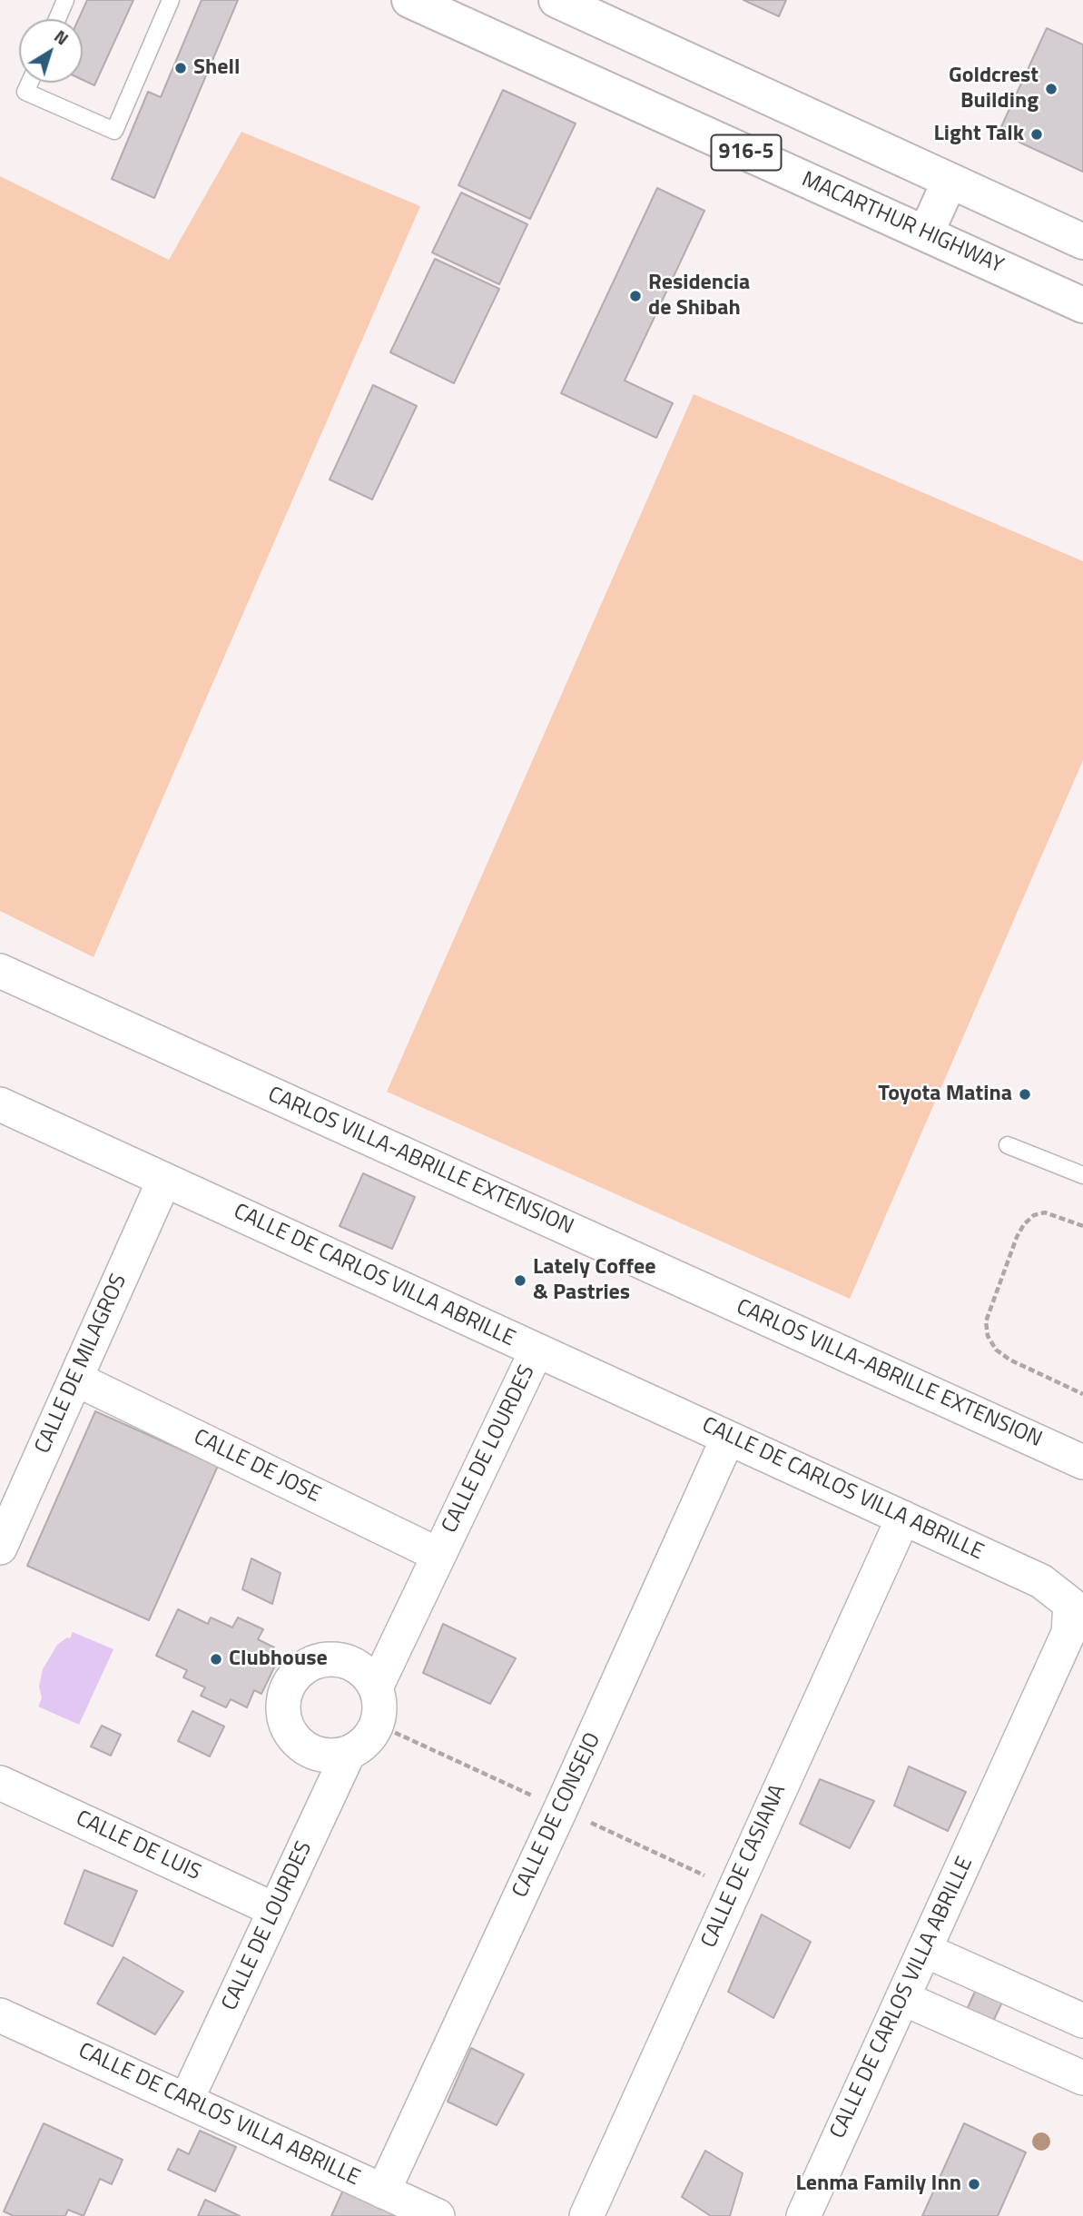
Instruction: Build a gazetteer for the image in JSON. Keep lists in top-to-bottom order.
{
  "streets": {
    "main road": ["916-5", "MACARTHUR HIGHWAY"],
    "street": [
      "CARLOS VILLA-ABRILLE EXTENSION",
      "CALLE DE CARLOS VILLA ABRILLE",
      "CALLE DE MILAGROS",
      "CALLE DE LOURDES",
      "CALLE DE JOSE",
      "CALLE DE CONSEJO",
      "CALLE DE LUIS",
      "CALLE DE CASIANA"
    ]
  },
  "crossings": [
    ["CALLE DE CARLOS VILLA ABRILLE", "CALLE DE MILAGROS"],
    ["CALLE DE CARLOS VILLA ABRILLE", "CALLE DE LOURDES"],
    ["CALLE DE CARLOS VILLA ABRILLE", "CALLE DE CONSEJO"],
    ["CALLE DE CARLOS VILLA ABRILLE", "CALLE DE CASIANA"],
    ["CALLE DE MILAGROS", "CALLE DE JOSE"],
    ["CALLE DE LOURDES", "CALLE DE JOSE"],
    ["CALLE DE LOURDES", "CALLE DE LUIS"]
  ],
  "places": [
    "Shell",
    "Goldcrest Building",
    "Light Talk",
    "Residencia de Shibah",
    "Toyota Matina",
    "Lately Coffee & Pastries",
    "Clubhouse",
    "Lenma Family Inn"
  ],
  "north": "top right"
}
